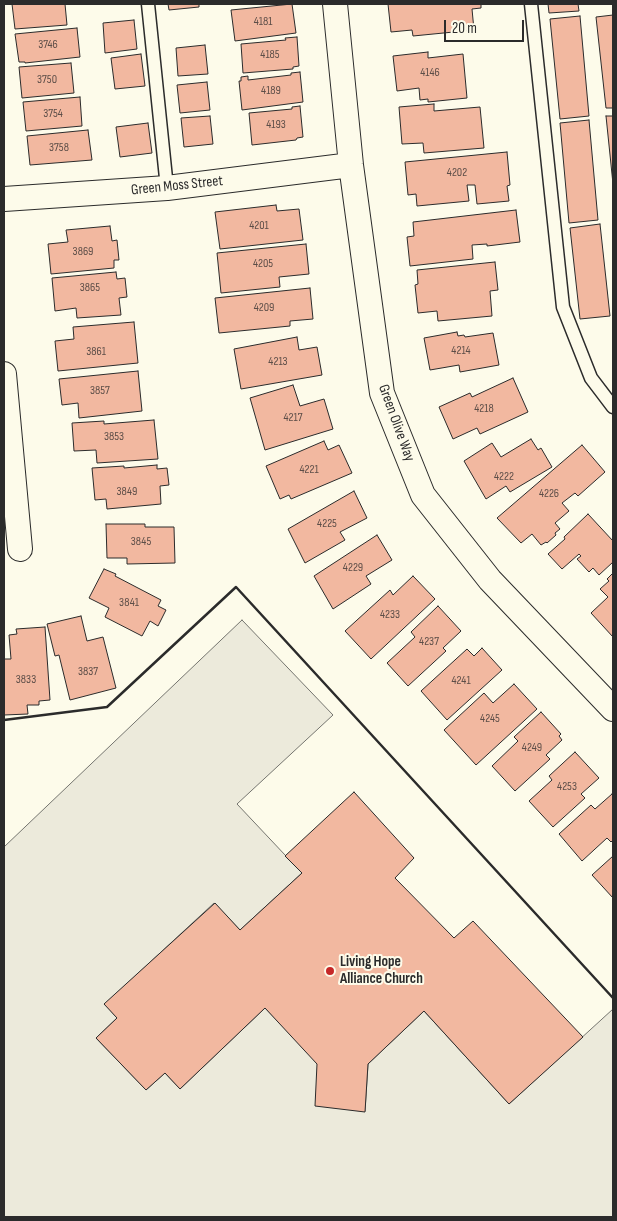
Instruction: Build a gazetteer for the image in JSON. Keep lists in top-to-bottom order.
{
  "streets": {
    "street": ["Green Moss Street", "Green Olive Way"]
  },
  "crossings": [
    ["Green Moss Street", "Green Olive Way"]
  ],
  "places": ["Living Hope Alliance Church"],
  "house_numbers": [
    "4181",
    "3746",
    "4185",
    "4146",
    "3750",
    "4189",
    "3754",
    "4193",
    "3758",
    "4202",
    "4201",
    "3869",
    "4205",
    "3865",
    "4209",
    "4214",
    "3861",
    "4213",
    "3857",
    "4218",
    "4217",
    "3853",
    "4221",
    "4222",
    "3849",
    "4226",
    "4225",
    "3845",
    "4229",
    "3841",
    "4233",
    "4237",
    "3837",
    "3833",
    "4241",
    "4245",
    "4249",
    "4253"
  ],
  "scale_bar": "20 m"
}
